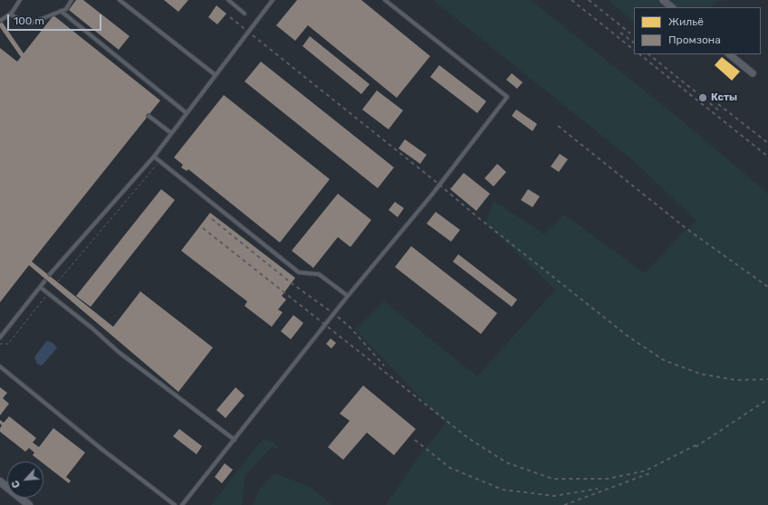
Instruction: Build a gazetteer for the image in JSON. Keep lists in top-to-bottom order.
{
  "places": ["Ксты"],
  "legend": ["Жильё", "Промзона"],
  "scale_bar": "100 m",
  "north": "bottom left"
}
